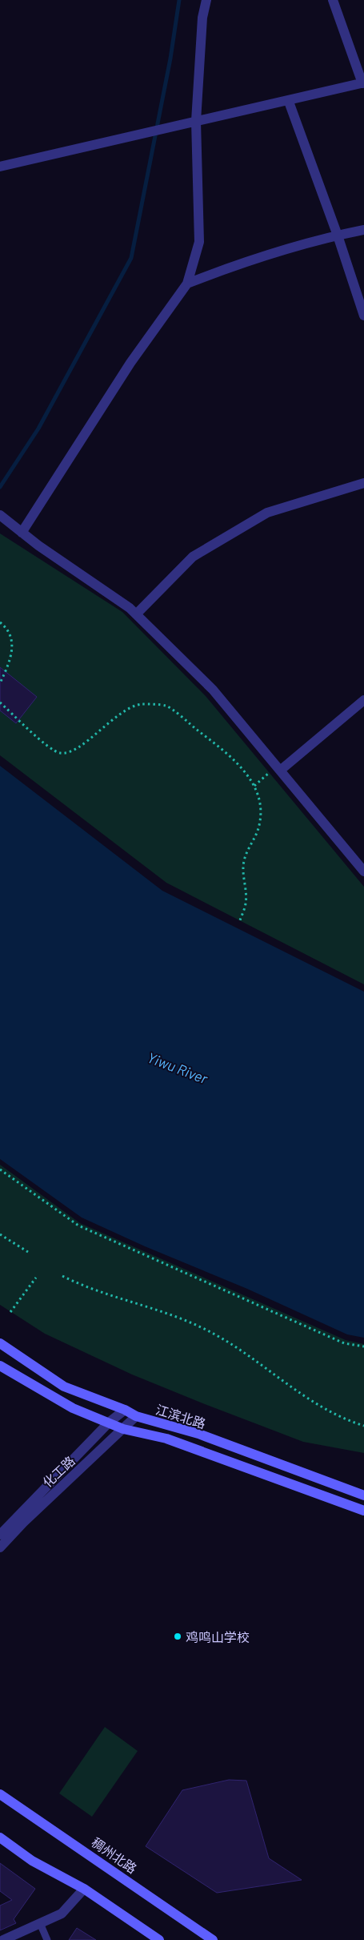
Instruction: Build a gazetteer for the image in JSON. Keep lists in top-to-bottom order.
{
  "streets": {
    "main road": ["江滨北路", "稠州北路"],
    "street": ["化工路"]
  },
  "crossings": [
    ["江滨北路", "化工路"]
  ],
  "water": ["Yiwu River"],
  "places": ["鸡鸣山学校"]
}
